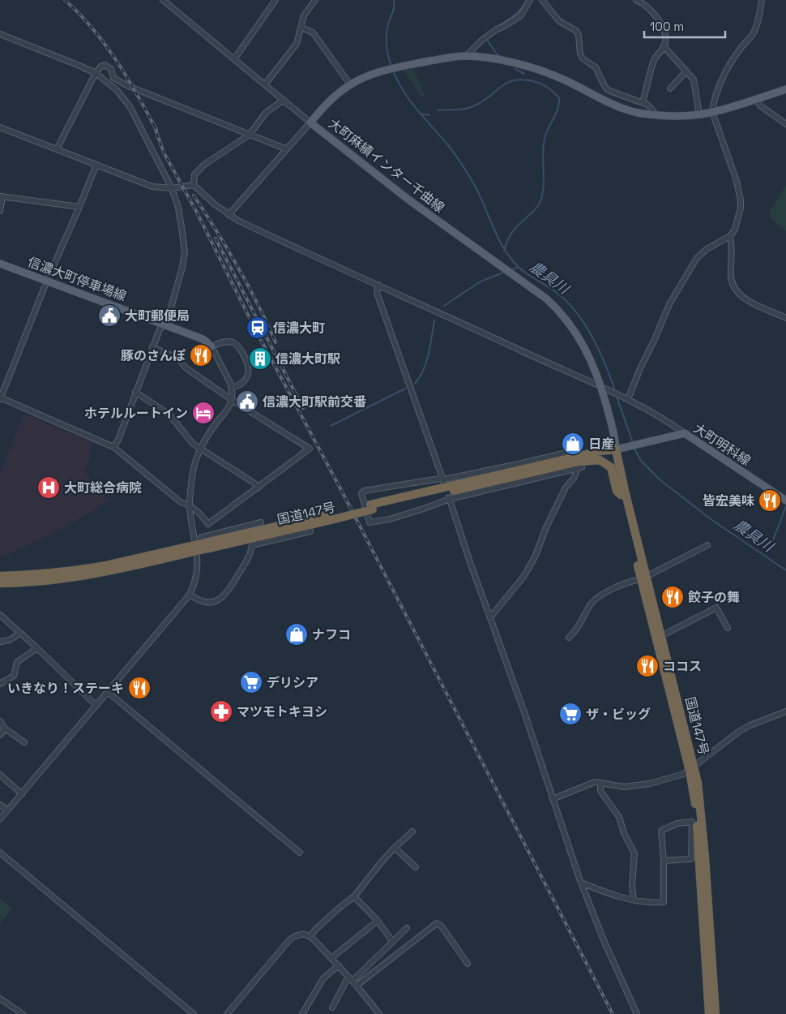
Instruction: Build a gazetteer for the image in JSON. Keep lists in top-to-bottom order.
{
  "streets": {
    "highway": ["国道147号"],
    "main road": ["大町麻績インター千曲線", "信濃大町停車場線", "大町明科線"]
  },
  "crossings": [
    ["大町麻績インター千曲線", "大町明科線"],
    ["大町麻績インター千曲線", "国道147号"],
    ["大町明科線", "国道147号"]
  ],
  "water": ["農具川"],
  "places": {
    "public building": ["大町郵便局", "信濃大町駅前交番"],
    "station": ["信濃大町"],
    "restaurant": [
      "豚のさんぽ",
      "皆宏美味",
      "餃子の舞",
      "ココス",
      "いきなり！ステーキ"
    ],
    "building": ["信濃大町駅"],
    "hotel": ["ホテルルートイン"],
    "shop": ["日産", "ナフコ"],
    "hospital": ["大町総合病院"],
    "supermarket": ["デリシア", "ザ・ビッグ"],
    "pharmacy": ["マツモトキヨシ"]
  },
  "scale_bar": "100 m"
}
